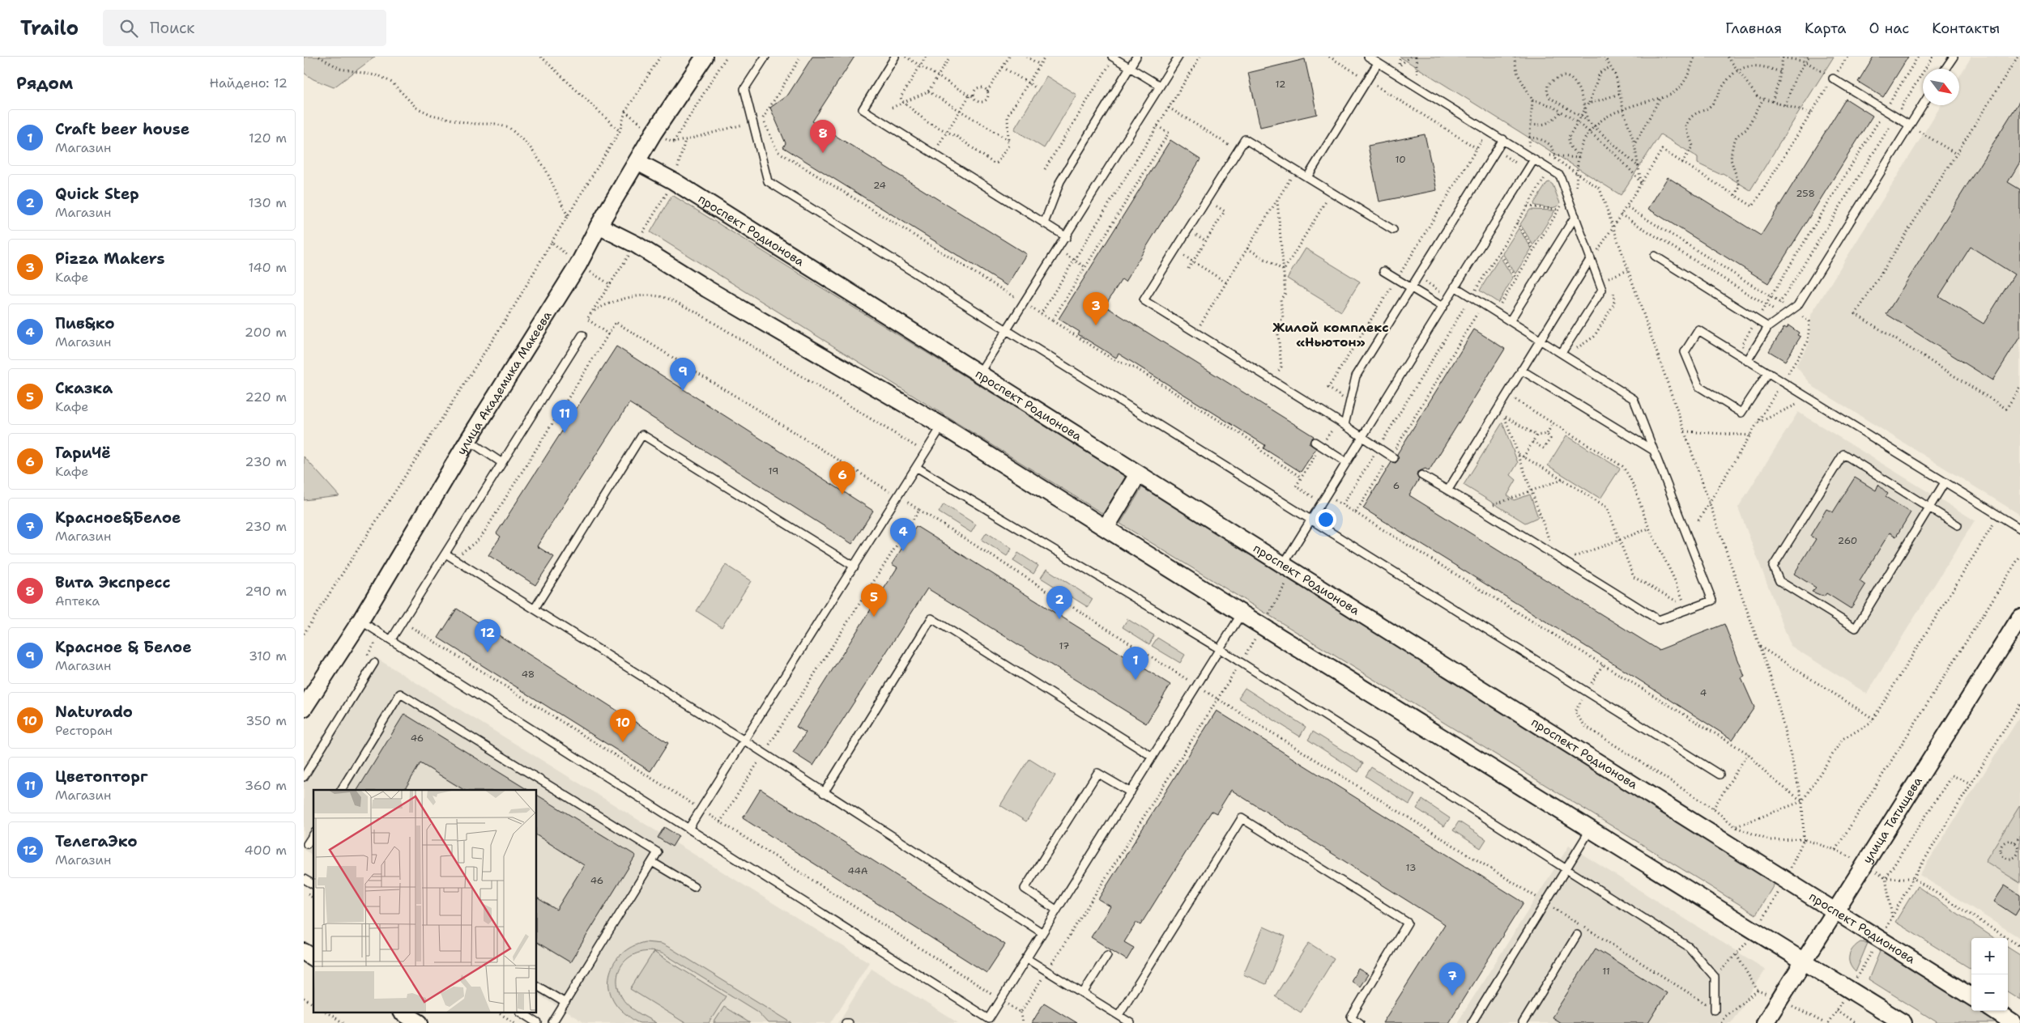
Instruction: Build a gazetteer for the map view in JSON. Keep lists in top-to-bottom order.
{
  "streets": {
    "street": ["проспект Родионова", "улица Академика Макеева", "улица Татищева"]
  },
  "crossings": [
    ["проспект Родионова", "улица Академика Макеева"],
    ["проспект Родионова", "улица Татищева"]
  ],
  "districts": ["Жилой комплекс «Ньютон»"],
  "house_numbers": [
    "12",
    "10",
    "24",
    "258",
    "19",
    "6",
    "260",
    "17",
    "48",
    "4",
    "46",
    "13",
    "44А",
    "46",
    "11"
  ],
  "north": "bottom right",
  "page": {
    "header": "Trailo",
    "search": "Поиск",
    "nav": [
      "Главная",
      "Карта",
      "О нас",
      "Контакты"
    ],
    "heading": ["Рядом", "Найдено: 12"],
    "list": [
      {
        "mark": "1",
        "name": "Craft beer house",
        "note": "Магазин",
        "value": "120 m"
      },
      {
        "mark": "2",
        "name": "Quick Step",
        "note": "Магазин",
        "value": "130 m"
      },
      {
        "mark": "3",
        "name": "Pizza Makers",
        "note": "Кафе",
        "value": "140 m"
      },
      {
        "mark": "4",
        "name": "Пив&ко",
        "note": "Магазин",
        "value": "200 m"
      },
      {
        "mark": "5",
        "name": "Сказка",
        "note": "Кафе",
        "value": "220 m"
      },
      {
        "mark": "6",
        "name": "ГариЧё",
        "note": "Кафе",
        "value": "230 m"
      },
      {
        "mark": "7",
        "name": "Красное&Белое",
        "note": "Магазин",
        "value": "230 m"
      },
      {
        "mark": "8",
        "name": "Вита Экспресс",
        "note": "Аптека",
        "value": "290 m"
      },
      {
        "mark": "9",
        "name": "Красное & Белое",
        "note": "Магазин",
        "value": "310 m"
      },
      {
        "mark": "10",
        "name": "Naturado",
        "note": "Ресторан",
        "value": "350 m"
      },
      {
        "mark": "11",
        "name": "Цветопторг",
        "note": "Магазин",
        "value": "360 m"
      },
      {
        "mark": "12",
        "name": "ТелегаЭко",
        "note": "Магазин",
        "value": "400 m"
      }
    ],
    "pins": [
      "8",
      "3",
      "9",
      "11",
      "6",
      "4",
      "5",
      "2",
      "12",
      "1",
      "10",
      "7"
    ],
    "map_buttons": ["+", "−"]
  }
}
